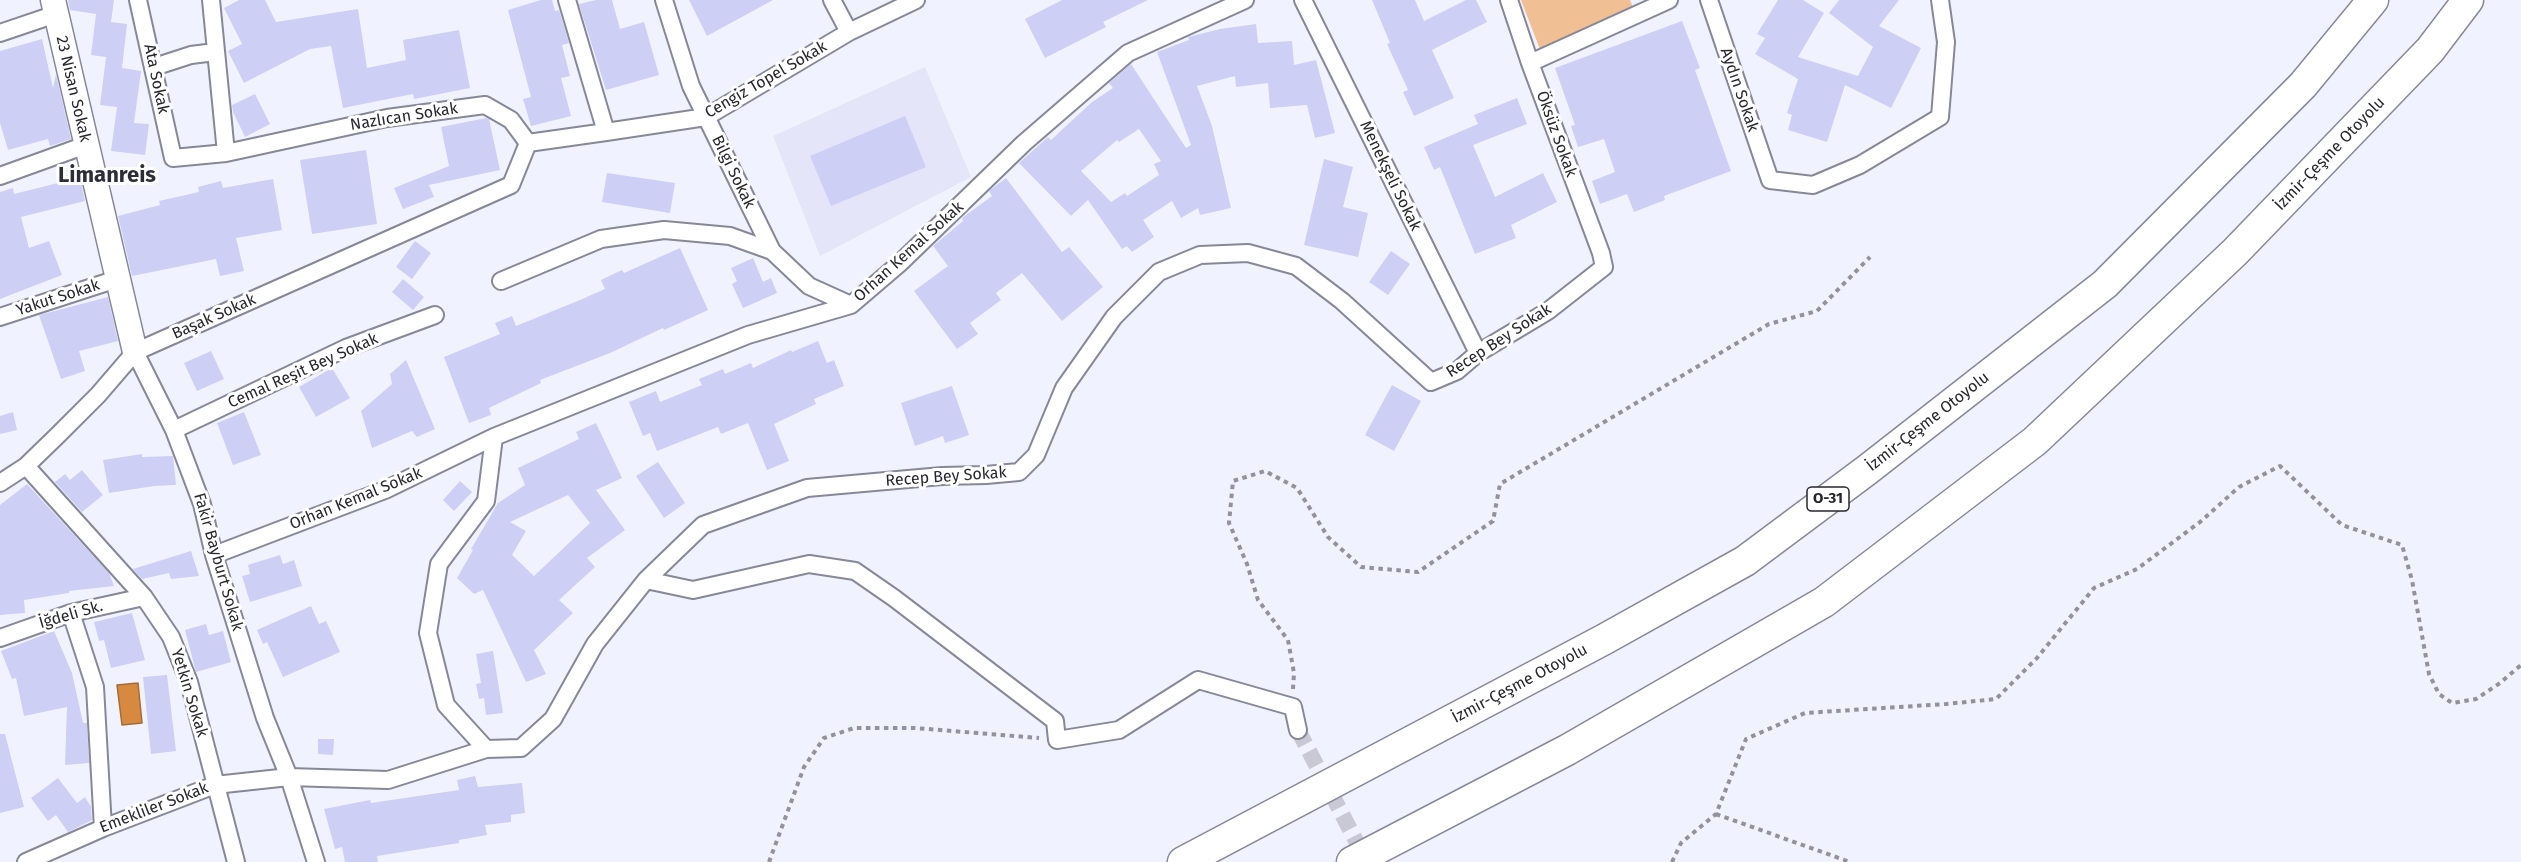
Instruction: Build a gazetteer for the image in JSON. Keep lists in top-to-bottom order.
{
  "streets": {
    "highway": ["İzmir-Çeşme Otoyolu", "O-31"],
    "street": [
      "Ata Sokak",
      "Cengiz Topel Sokak",
      "23 Nisan Sokak",
      "Aydın Sokak",
      "Nazlıcan Sokak",
      "Öksüz Sokak",
      "Bilgi Sokak",
      "Menekşeli Sokak",
      "Orhan Kemal Sokak",
      "Yakut Sokak",
      "Başak Sokak",
      "Recep Bey Sokak",
      "Cemal Reşit Bey Sokak",
      "Fakir Bayburt Sokak",
      "İğdeli Sk.",
      "Yetkin Sokak",
      "Emekliler Sokak"
    ]
  },
  "crossings": [
    ["Ata Sokak", "Nazlıcan Sokak"],
    ["Cengiz Topel Sokak", "Nazlıcan Sokak"],
    ["Cengiz Topel Sokak", "Bilgi Sokak"],
    ["Cengiz Topel Sokak", "Başak Sokak"],
    ["23 Nisan Sokak", "Yakut Sokak"],
    ["23 Nisan Sokak", "Başak Sokak"],
    ["23 Nisan Sokak", "Fakir Bayburt Sokak"],
    ["Nazlıcan Sokak", "Başak Sokak"],
    ["Öksüz Sokak", "Recep Bey Sokak"],
    ["Bilgi Sokak", "Orhan Kemal Sokak"],
    ["Menekşeli Sokak", "Recep Bey Sokak"],
    ["Orhan Kemal Sokak", "Fakir Bayburt Sokak"],
    ["Başak Sokak", "Fakir Bayburt Sokak"],
    ["Başak Sokak", "Yetkin Sokak"],
    ["Recep Bey Sokak", "Fakir Bayburt Sokak"],
    ["Recep Bey Sokak", "Emekliler Sokak"],
    ["Cemal Reşit Bey Sokak", "Fakir Bayburt Sokak"],
    ["Fakir Bayburt Sokak", "Emekliler Sokak"],
    ["İğdeli Sk.", "Yetkin Sokak"],
    ["Yetkin Sokak", "Emekliler Sokak"]
  ],
  "districts": ["Limanreis"]
}
